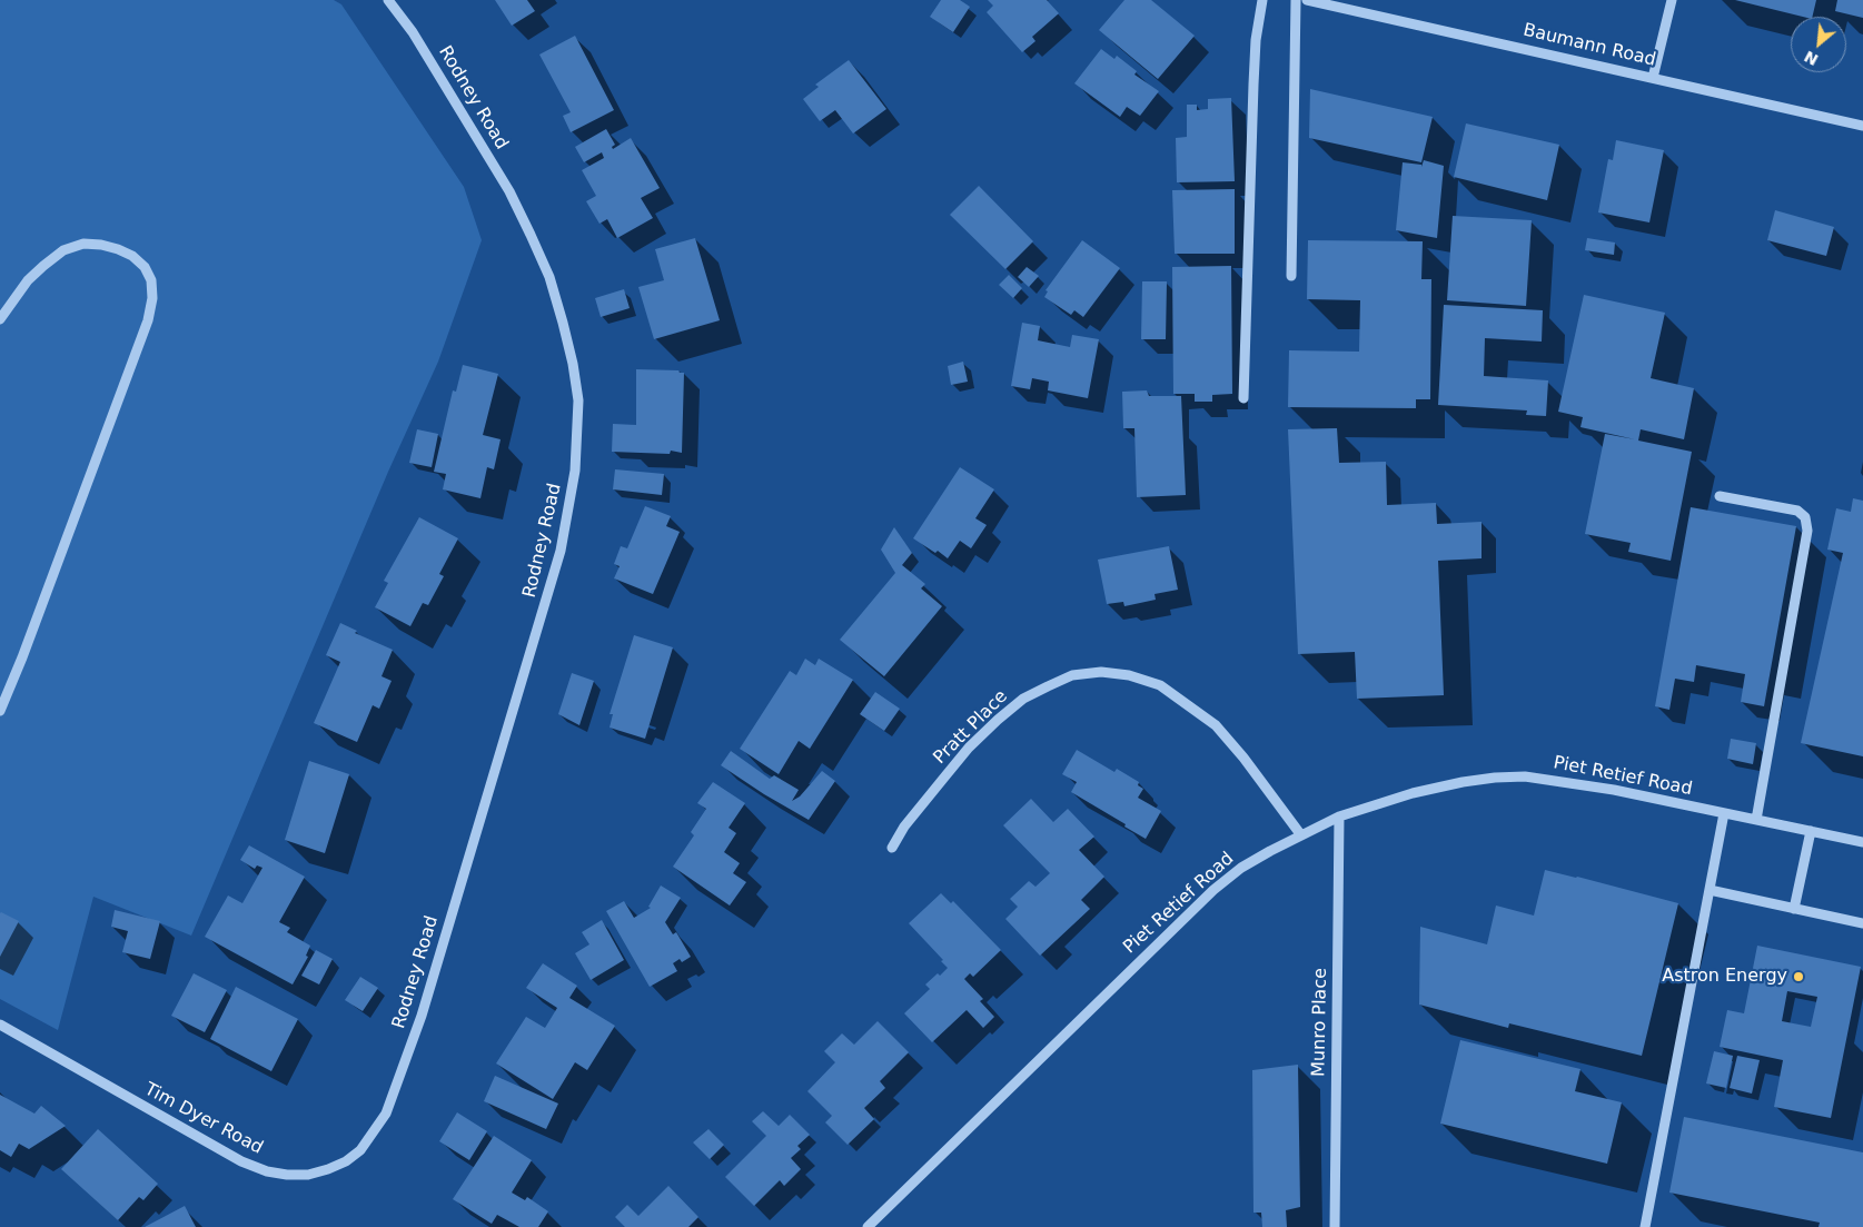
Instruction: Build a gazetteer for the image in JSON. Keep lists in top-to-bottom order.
{
  "streets": {
    "street": [
      "Baumann Road",
      "Rodney Road",
      "Pratt Place",
      "Piet Retief Road",
      "Munro Place",
      "Tim Dyer Road"
    ]
  },
  "crossings": [
    ["Rodney Road", "Tim Dyer Road"],
    ["Pratt Place", "Piet Retief Road"],
    ["Piet Retief Road", "Munro Place"]
  ],
  "places": ["Astron Energy"],
  "north": "bottom left"
}
